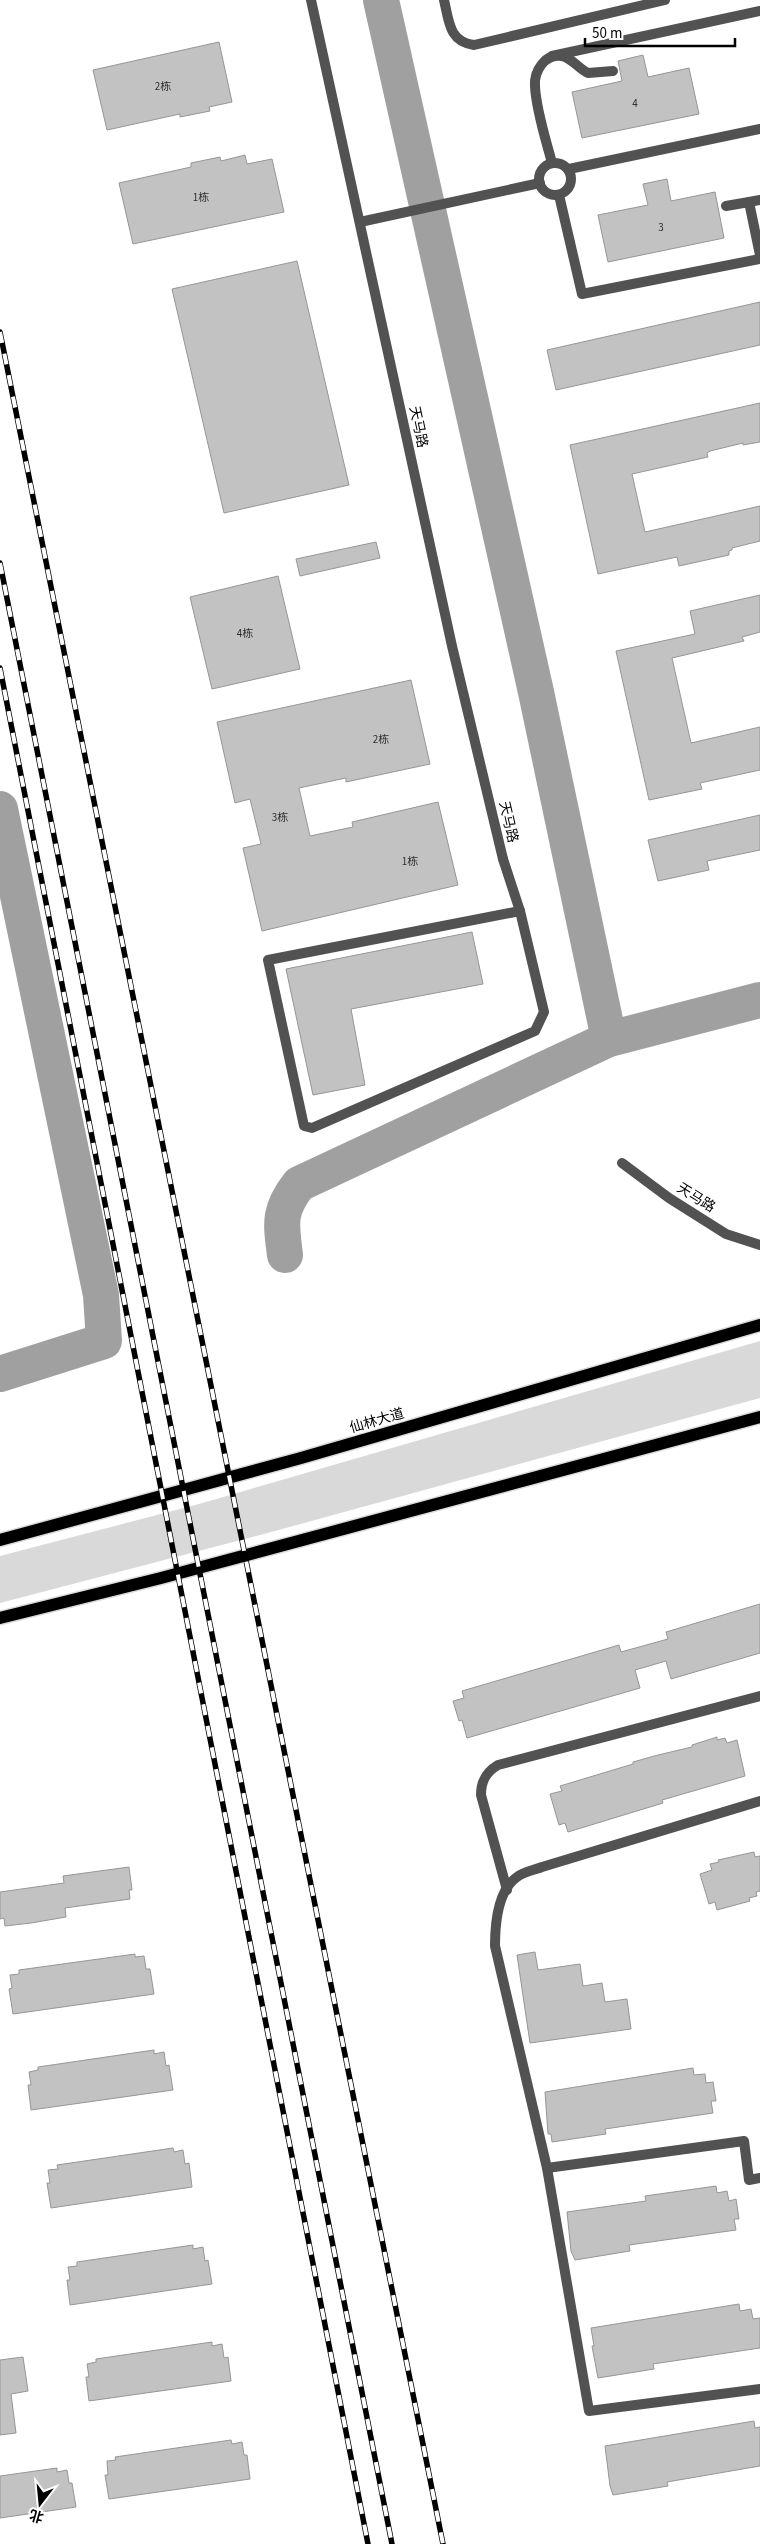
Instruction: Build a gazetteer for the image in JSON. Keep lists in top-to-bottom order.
{
  "streets": {
    "main road": ["仙林大道"],
    "street": ["天马路"]
  },
  "house_numbers": [
    "2栋",
    "4",
    "1栋",
    "3",
    "4栋",
    "2栋",
    "3栋",
    "1栋"
  ],
  "scale_bar": "50 m",
  "north": "bottom"
}
